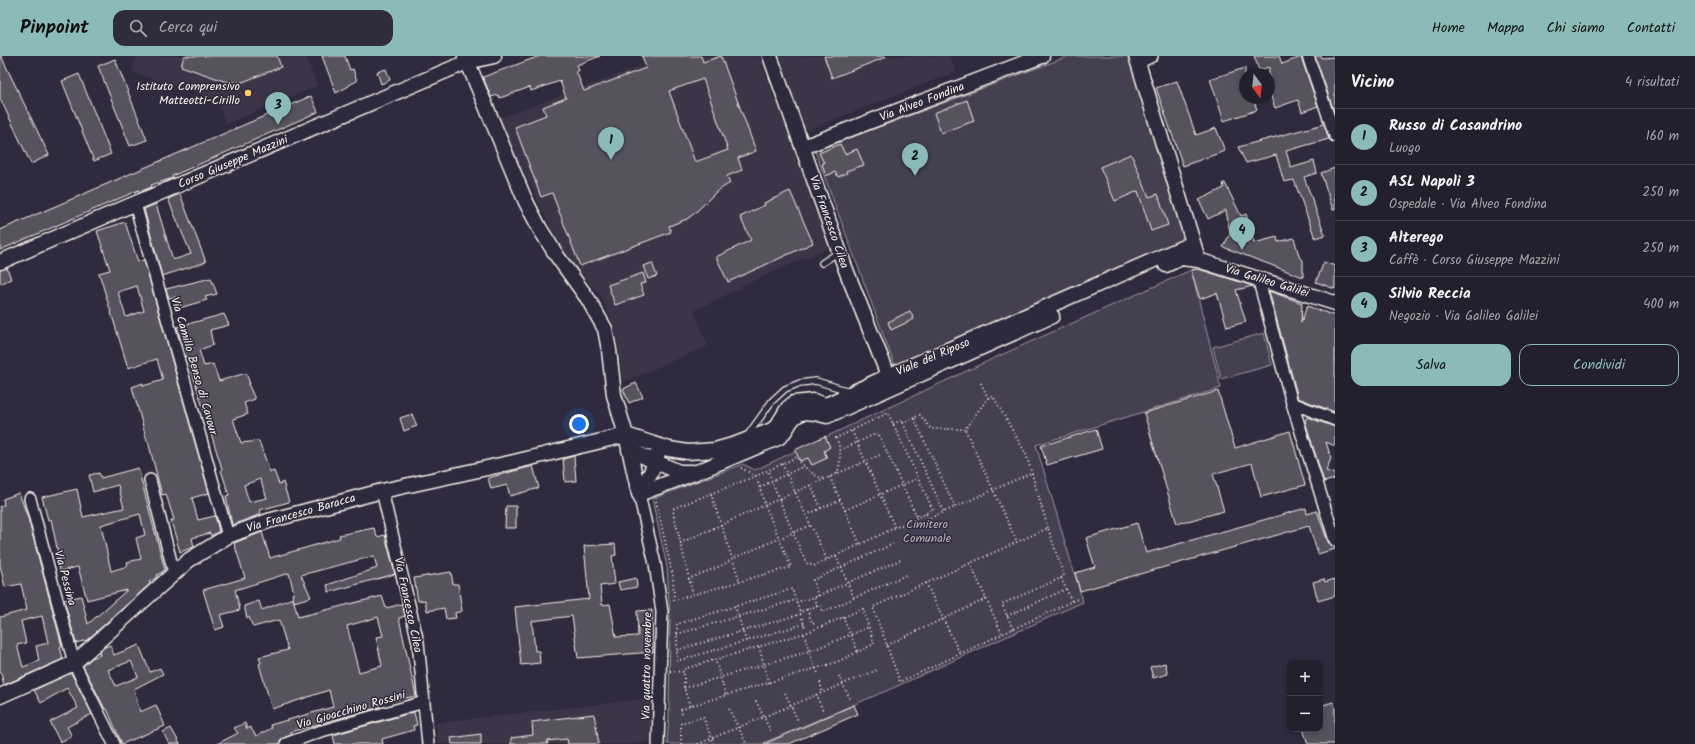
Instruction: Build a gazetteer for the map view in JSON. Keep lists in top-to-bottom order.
{
  "streets": {
    "street": [
      "Via Alveo Fondina",
      "Corso Giuseppe Mazzini",
      "Via Francesco Cilea",
      "Via Galileo Galilei",
      "Viale del Riposo",
      "Via Camillo Benso di Cavour",
      "Via Francesco Baracca",
      "Via Pessina",
      "Via quattro novembre",
      "Via Gioacchino Rossini"
    ]
  },
  "crossings": [
    ["Via Alveo Fondina", "Via Francesco Cilea"],
    ["Corso Giuseppe Mazzini", "Via Camillo Benso di Cavour"],
    ["Via Francesco Cilea", "Viale del Riposo"],
    ["Via Francesco Cilea", "Via Francesco Baracca"],
    ["Via Francesco Cilea", "Via Gioacchino Rossini"],
    ["Via Galileo Galilei", "Viale del Riposo"],
    ["Viale del Riposo", "Via Francesco Baracca"],
    ["Viale del Riposo", "Via quattro novembre"],
    ["Via Camillo Benso di Cavour", "Via Francesco Baracca"],
    ["Via Francesco Baracca", "Via Pessina"]
  ],
  "parks": ["Cimitero Comunale"],
  "places": ["Istituto Comprensivo Matteotti-Cirillo"],
  "north": "bottom",
  "page": {
    "header": "Pinpoint",
    "search": "Cerca qui",
    "nav": [
      "Home",
      "Mappa",
      "Chi siamo",
      "Contatti"
    ],
    "heading": ["Vicino", "4 risultati"],
    "pins": [
      "3",
      "1",
      "2",
      "4"
    ],
    "list": [
      {
        "mark": "1",
        "name": "Russo di Casandrino",
        "note": "Luogo",
        "value": "160 m"
      },
      {
        "mark": "2",
        "name": "ASL Napoli 3",
        "note": "Ospedale · Via Alveo Fondina",
        "value": "250 m"
      },
      {
        "mark": "3",
        "name": "Alterego",
        "note": "Caffè · Corso Giuseppe Mazzini",
        "value": "250 m"
      },
      {
        "mark": "4",
        "name": "Silvio Reccia",
        "note": "Negozio · Via Galileo Galilei",
        "value": "400 m"
      }
    ],
    "buttons": ["Salva", "Condividi"],
    "map_buttons": ["+", "−"]
  }
}
